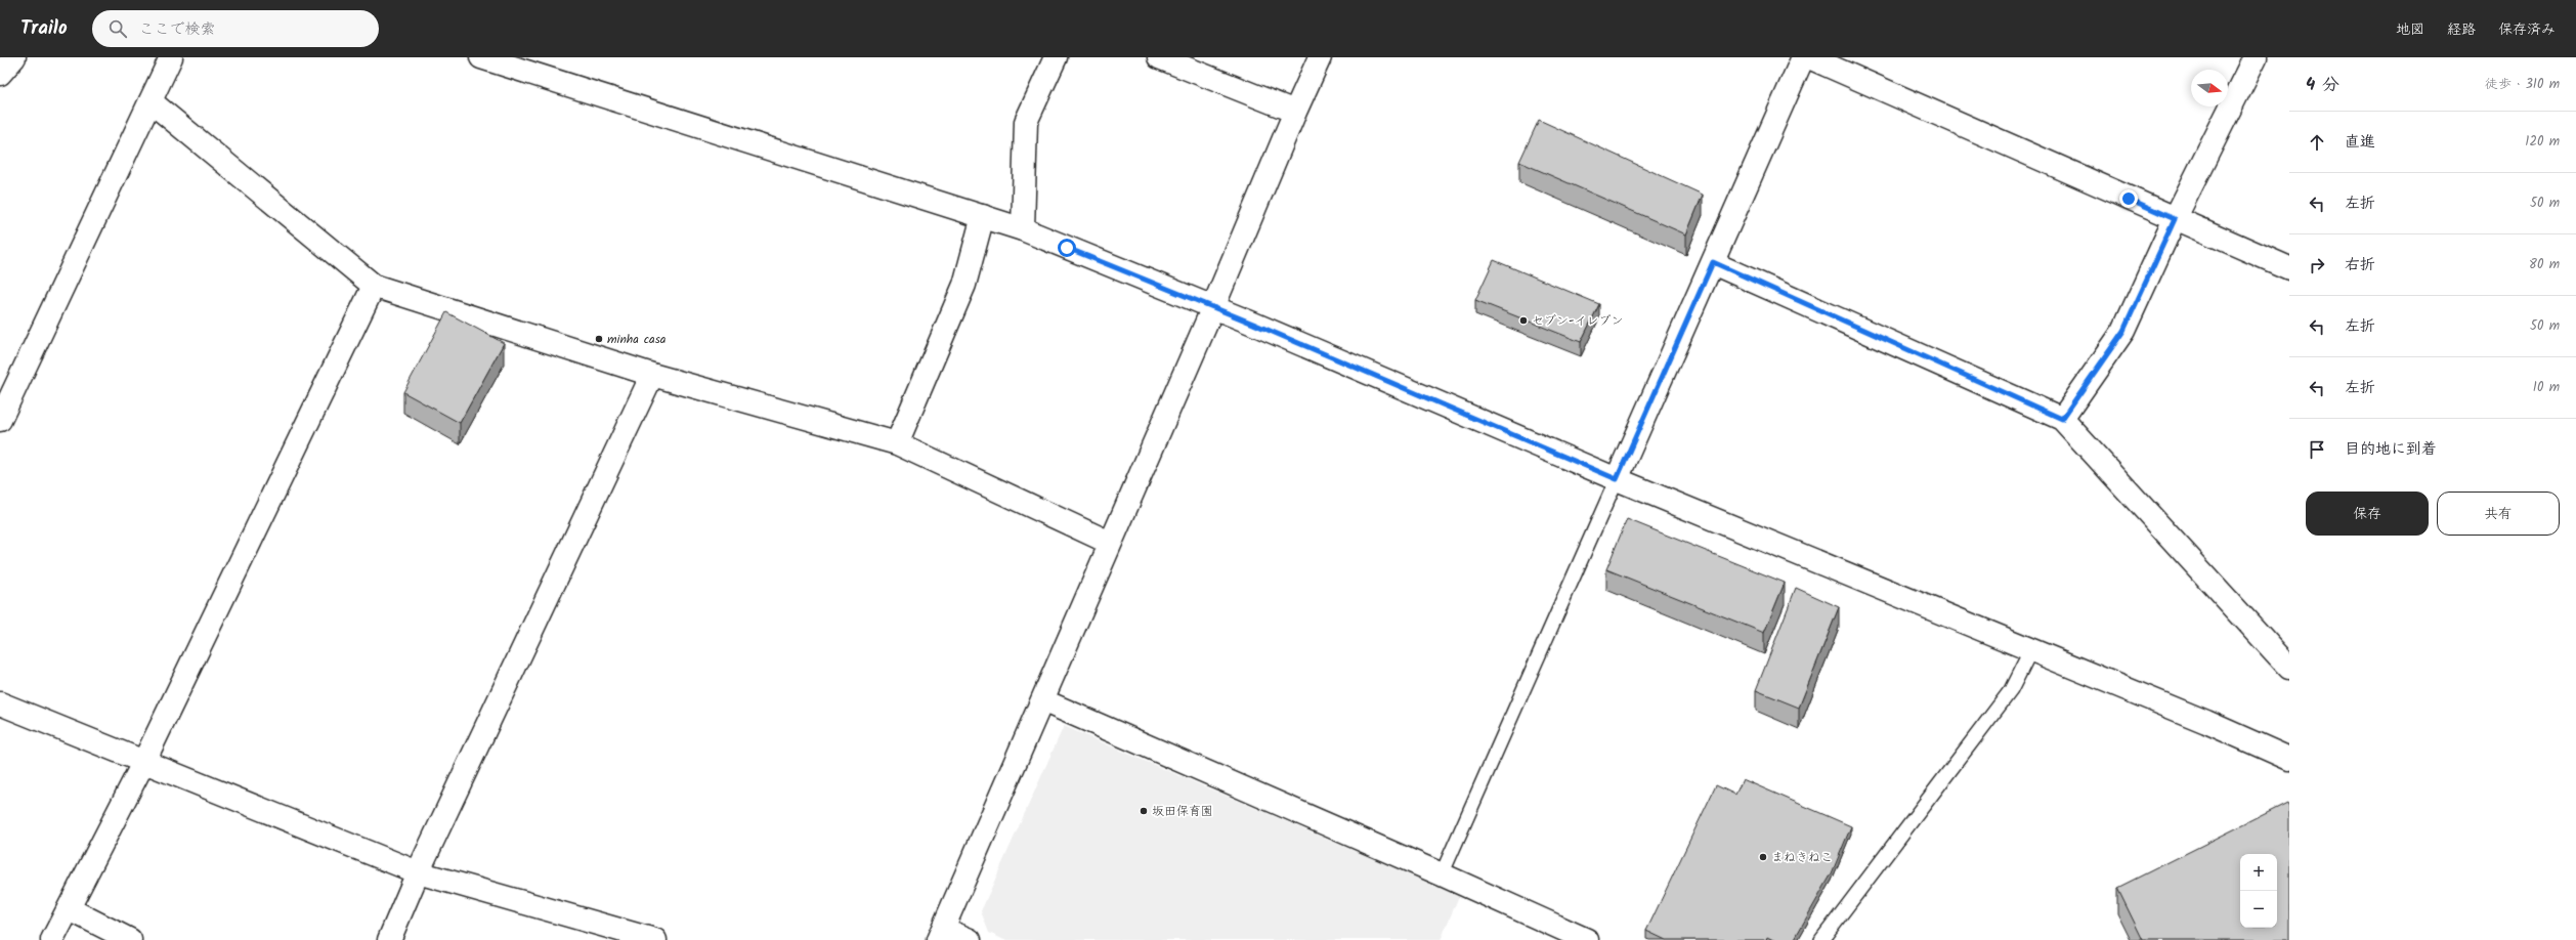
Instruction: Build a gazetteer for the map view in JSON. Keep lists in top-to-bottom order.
{
  "places": [
    "セブン-イレブン",
    "minha casa",
    "坂田保育園",
    "まねきねこ"
  ],
  "north": "right",
  "page": {
    "header": "Trailo",
    "search": "ここで検索",
    "nav": ["地図", "経路", "保存済み"],
    "heading": ["4 分", "徒歩 · 310 m"],
    "list": [
      ["直進", "120 m"],
      ["左折", "50 m"],
      ["右折", "80 m"],
      ["左折", "50 m"],
      ["左折", "10 m"],
      "目的地に到着"
    ],
    "buttons": ["保存", "共有"],
    "map_buttons": ["+", "−"]
  }
}
